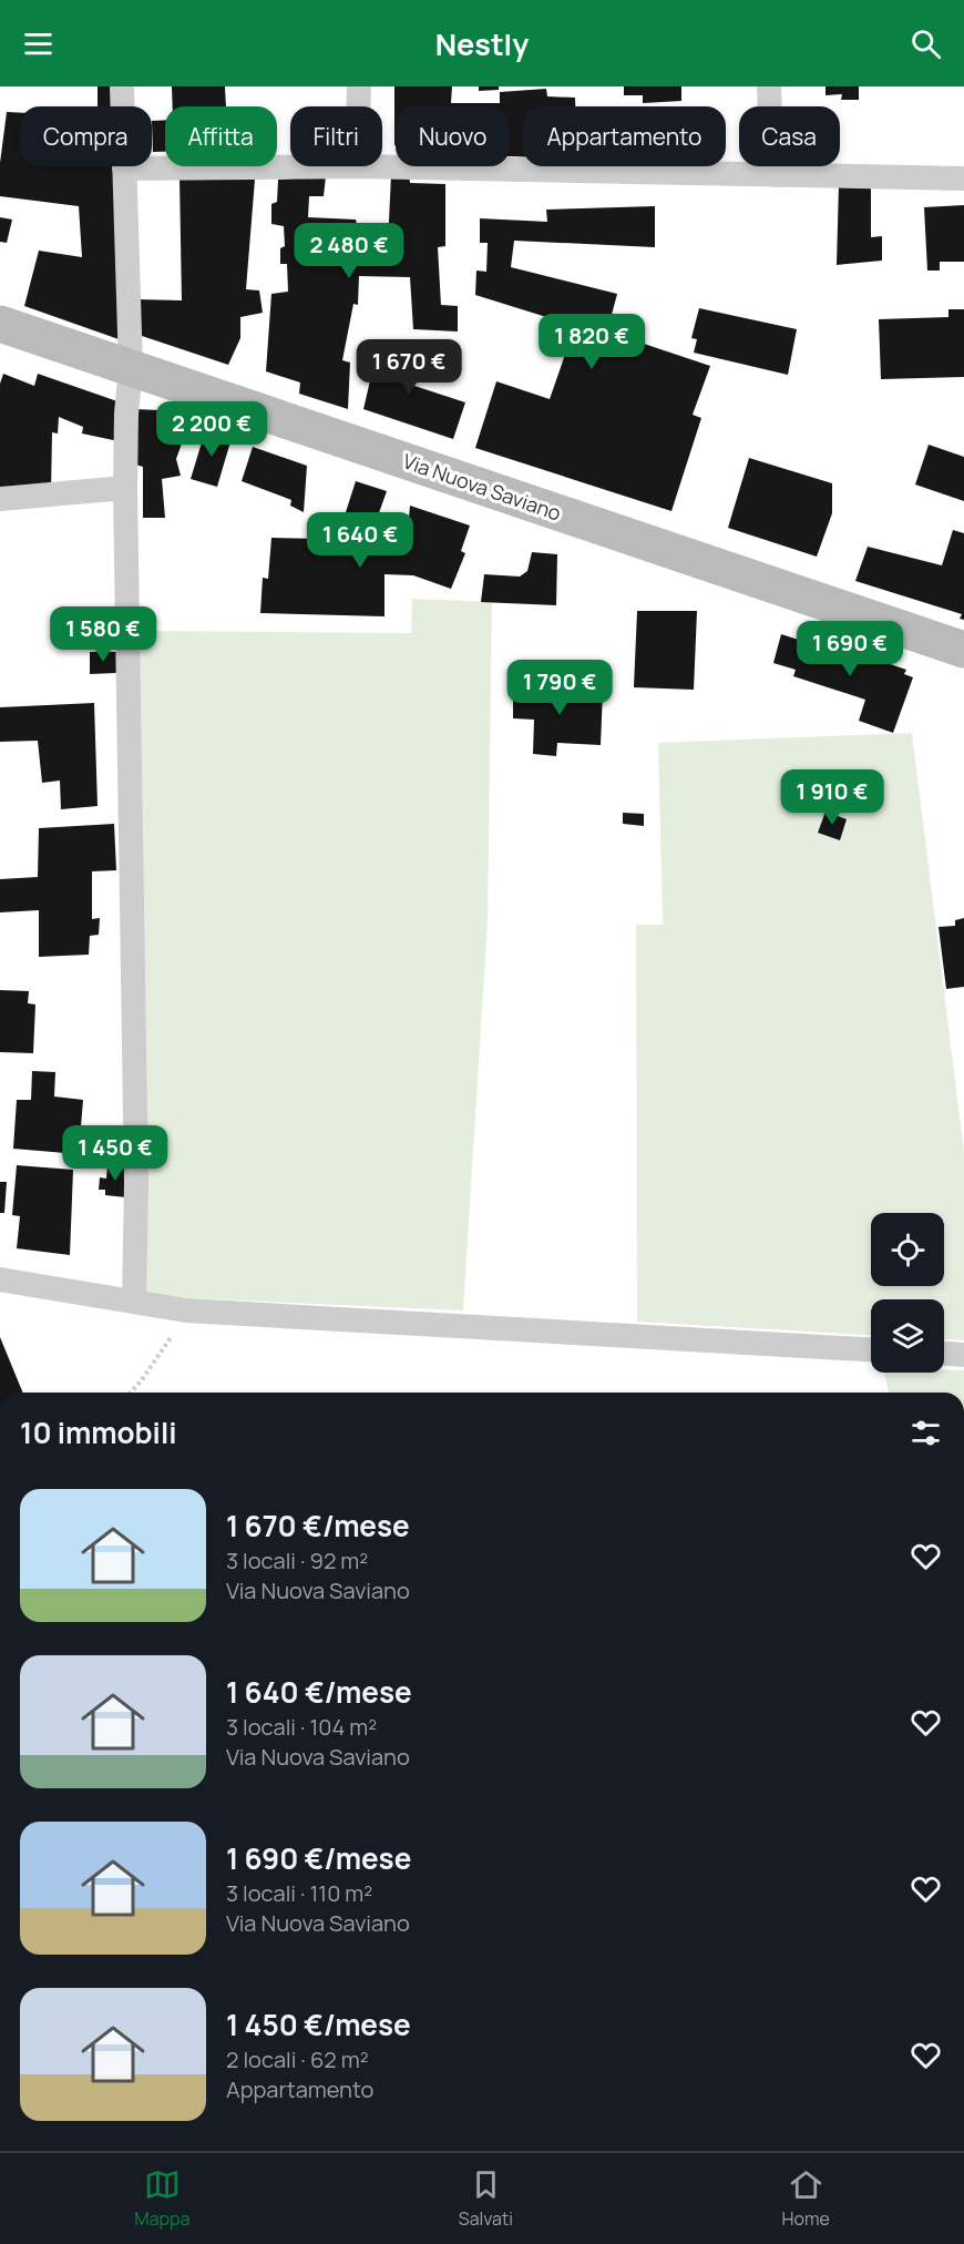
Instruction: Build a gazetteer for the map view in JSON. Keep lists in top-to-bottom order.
{
  "streets": {
    "main road": ["Via Nuova Saviano"]
  },
  "page": {
    "header": "Nestly",
    "chip": [
      "Compra",
      "Affitta",
      "Filtri",
      "Nuovo",
      "Appartamento",
      "Casa"
    ],
    "price": [
      "2 480 €",
      "1 820 €",
      "1 670 €",
      "2 200 €",
      "1 640 €",
      "1 580 €",
      "1 690 €",
      "1 790 €",
      "1 910 €",
      "1 450 €"
    ],
    "heading": "10 immobili",
    "list": [
      {
        "name": "1 670 €/mese",
        "note": "3 locali · 92 m² · Via Nuova Saviano"
      },
      {
        "name": "1 640 €/mese",
        "note": "3 locali · 104 m² · Via Nuova Saviano"
      },
      {
        "name": "1 690 €/mese",
        "note": "3 locali · 110 m² · Via Nuova Saviano"
      },
      {
        "name": "1 450 €/mese",
        "note": "2 locali · 62 m² · Appartamento"
      }
    ],
    "tabs": ["Mappa", "Salvati", "Home"]
  }
}
